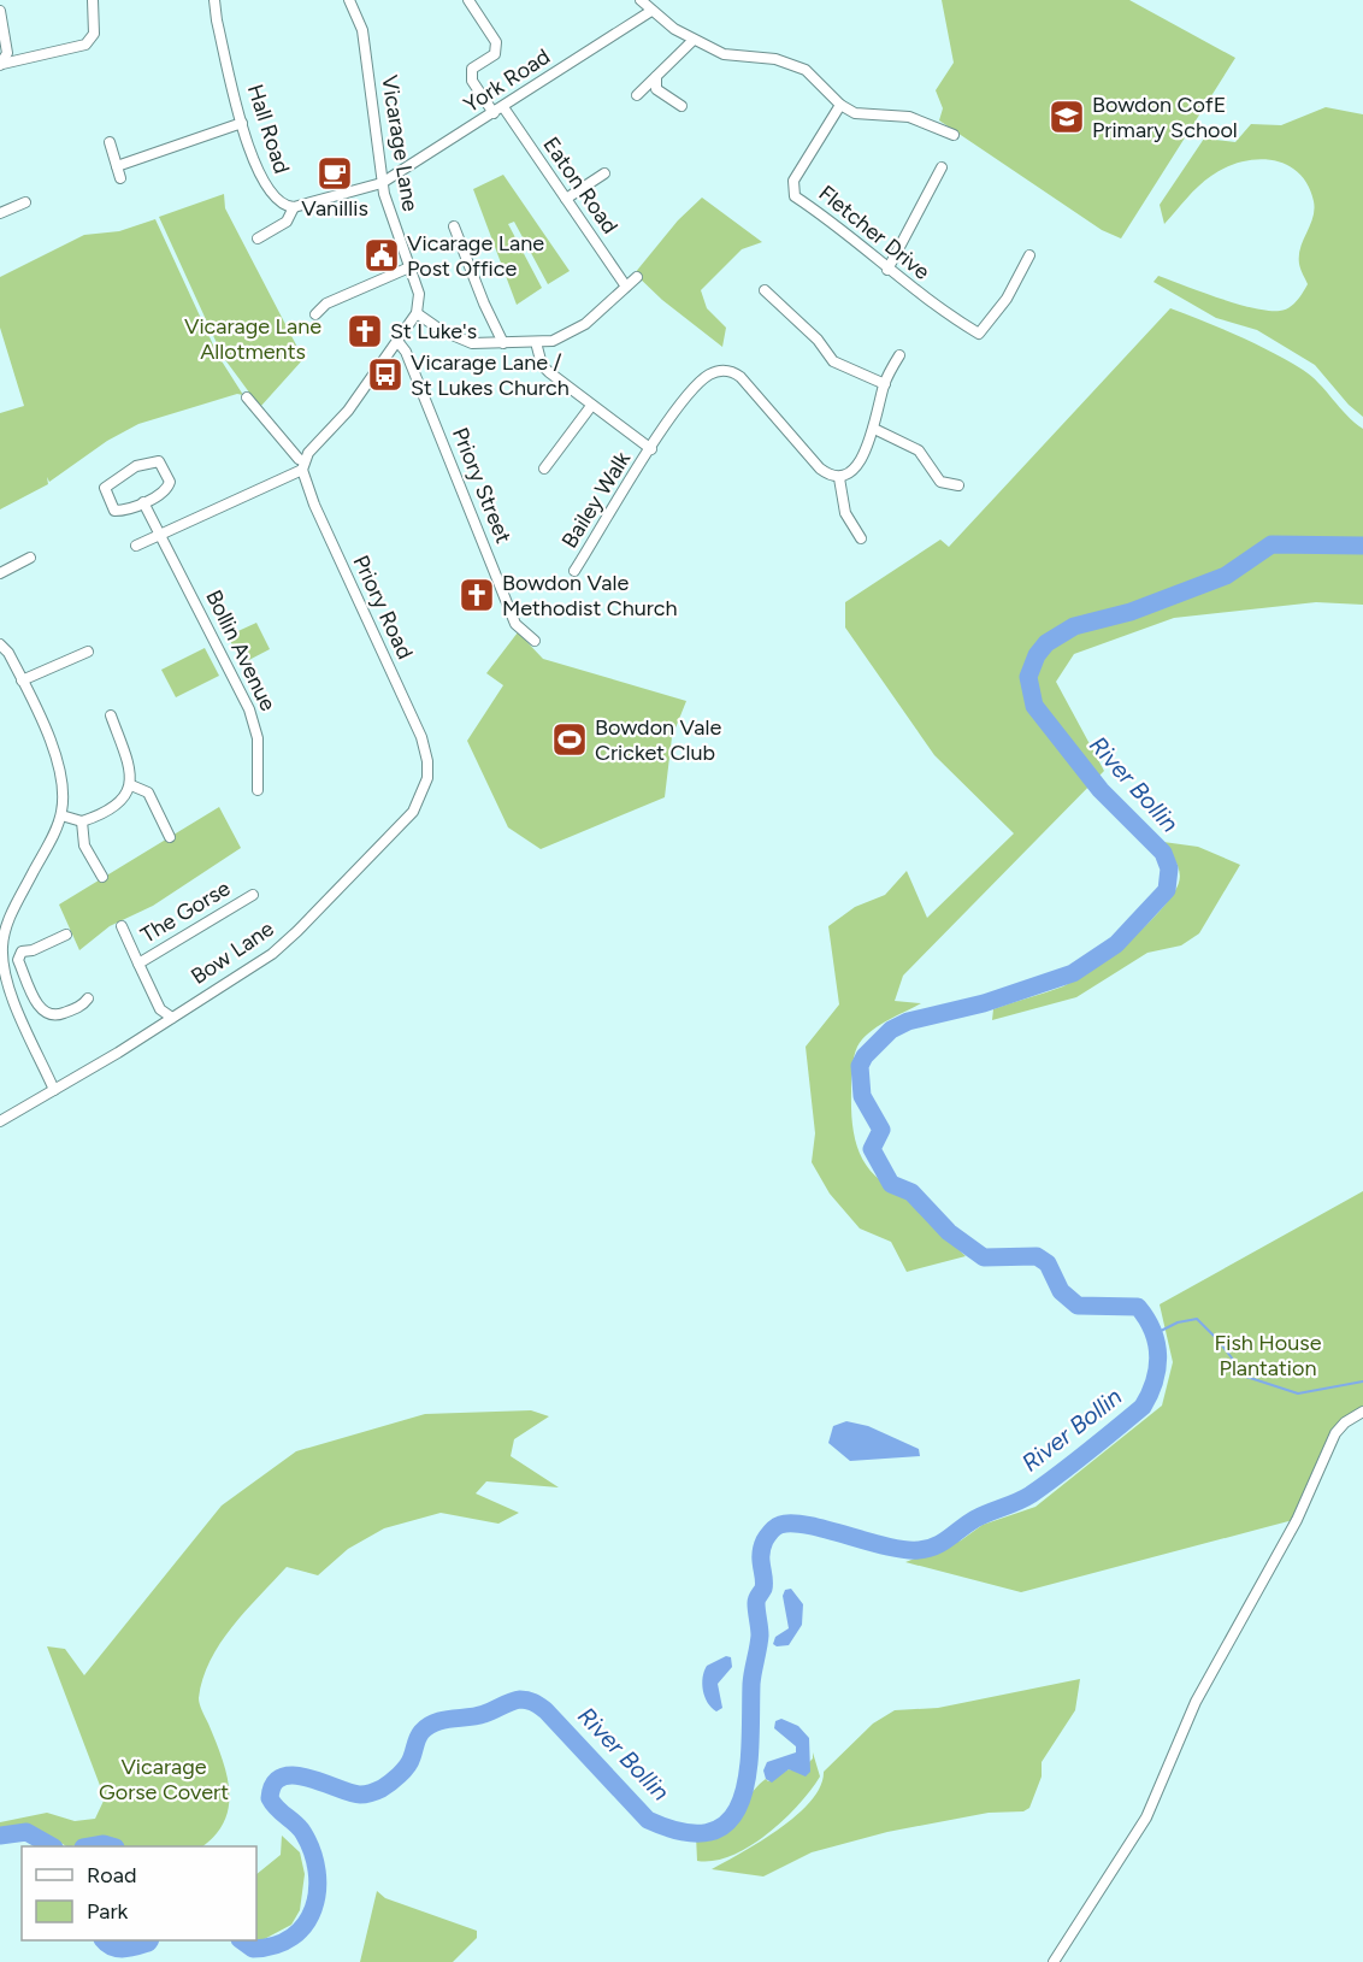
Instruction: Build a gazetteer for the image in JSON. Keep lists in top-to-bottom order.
{
  "streets": {
    "street": [
      "York Road",
      "Hall Road",
      "Vicarage Lane",
      "Eaton Road",
      "Fletcher Drive",
      "Priory Street",
      "Bailey Walk",
      "Priory Road",
      "Bollin Avenue",
      "The Gorse",
      "Bow Lane"
    ]
  },
  "crossings": [
    ["York Road", "Vicarage Lane"],
    ["York Road", "Eaton Road"],
    ["Priory Road", "Bow Lane"],
    ["The Gorse", "Bow Lane"]
  ],
  "water": ["River Bollin"],
  "parks": ["Vicarage Lane Allotments", "Fish House Plantation", "Vicarage Gorse Covert"],
  "places": {
    "school or university": ["Bowdon CofE Primary School"],
    "cafe": ["Vanillis"],
    "public building": ["Vicarage Lane Post Office"],
    "church": ["St Luke's", "Bowdon Vale Methodist Church"],
    "bus stop": ["Vicarage Lane / St Lukes Church"],
    "sports": ["Bowdon Vale Cricket Club"]
  },
  "legend": ["Road", "Park"]
}
